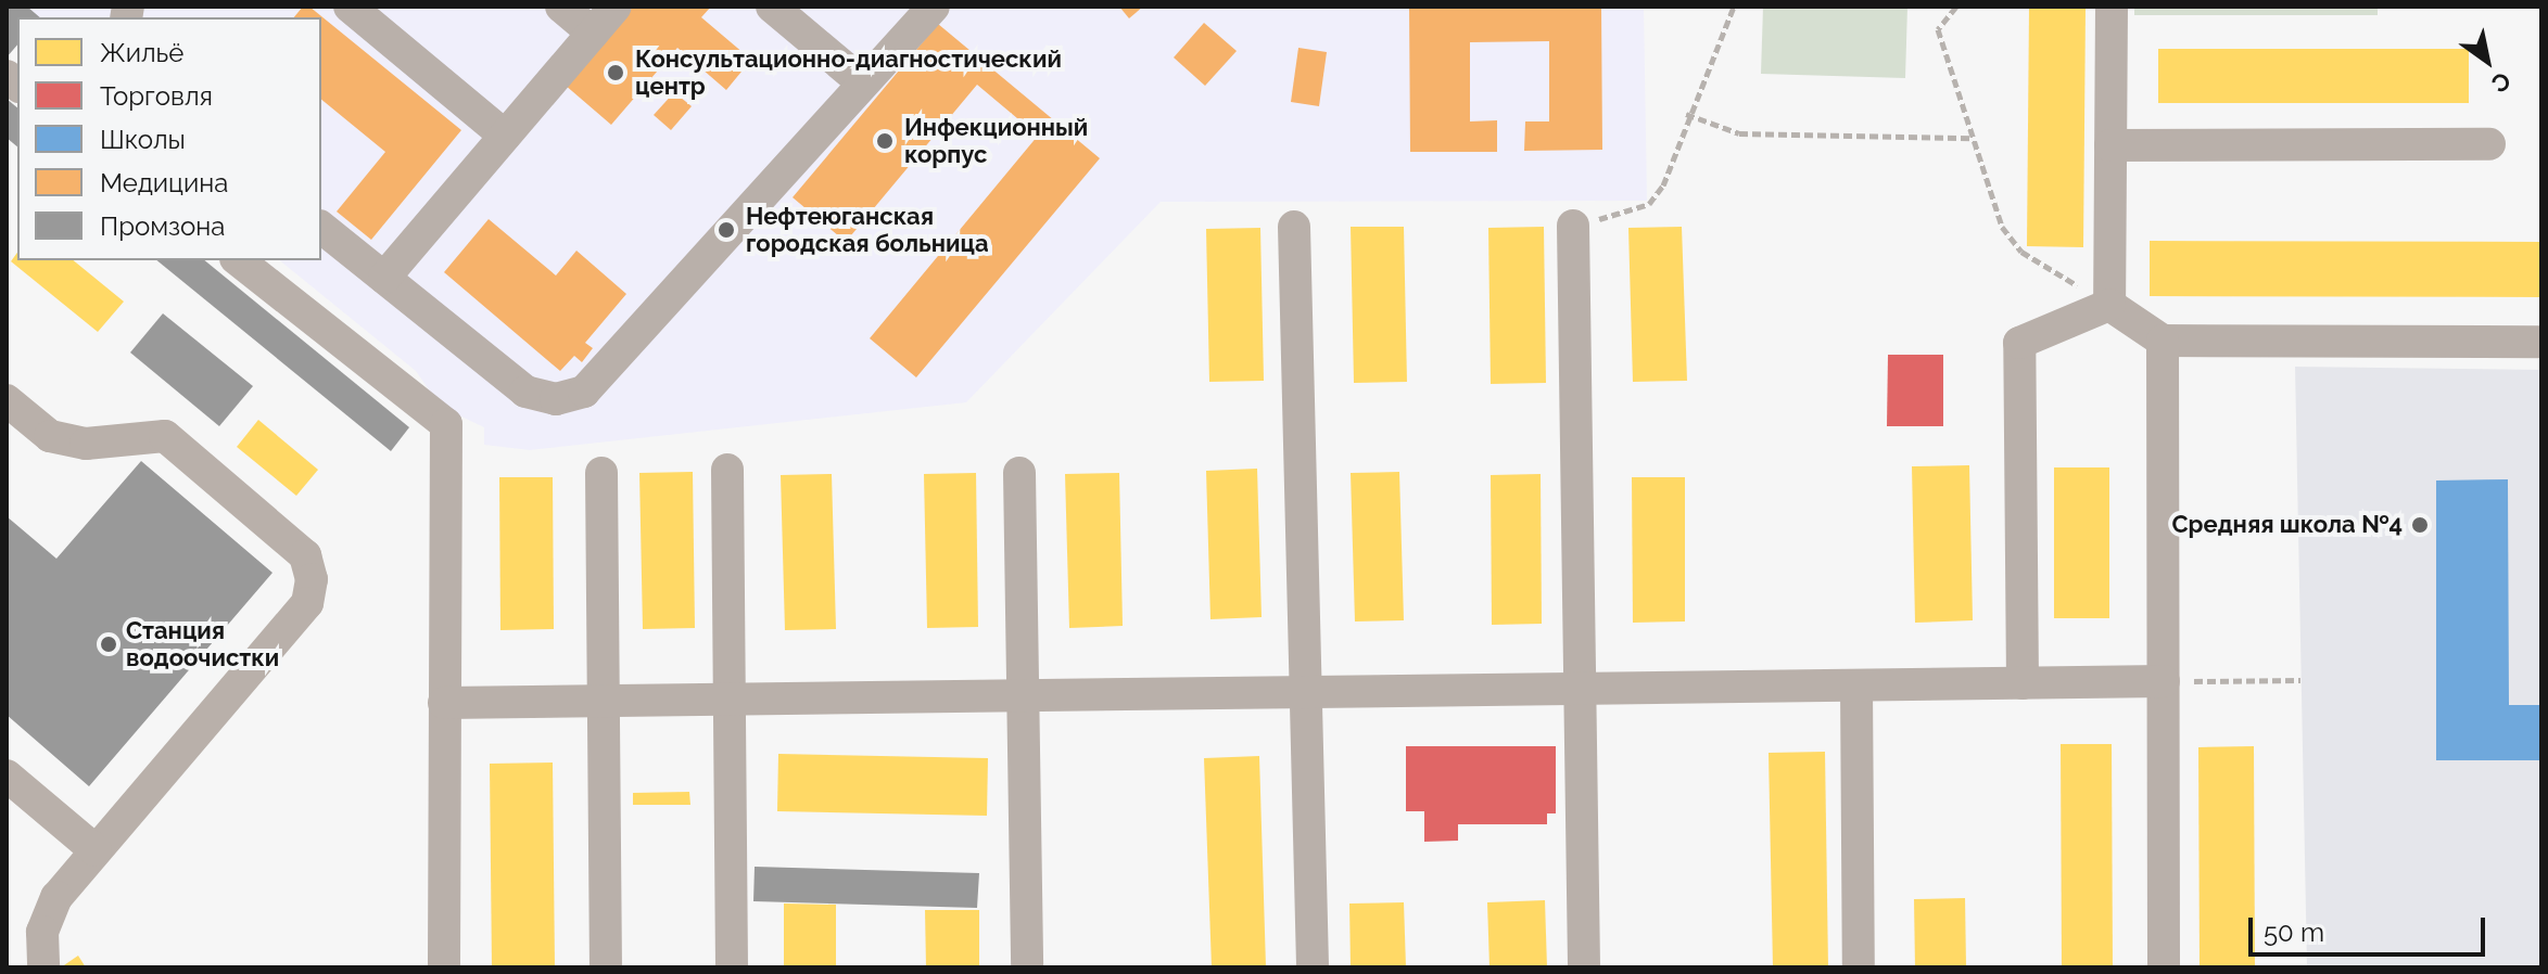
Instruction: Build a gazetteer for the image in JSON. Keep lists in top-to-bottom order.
{
  "places": [
    "Консультационно-диагностический центр",
    "Инфекционный корпус",
    "Нефтеюганская городская больница",
    "Средняя школа №4",
    "Станция водоочистки"
  ],
  "legend": [
    "Жильё",
    "Торговля",
    "Школы",
    "Медицина",
    "Промзона"
  ],
  "scale_bar": "50 m",
  "north": "bottom right"
}
